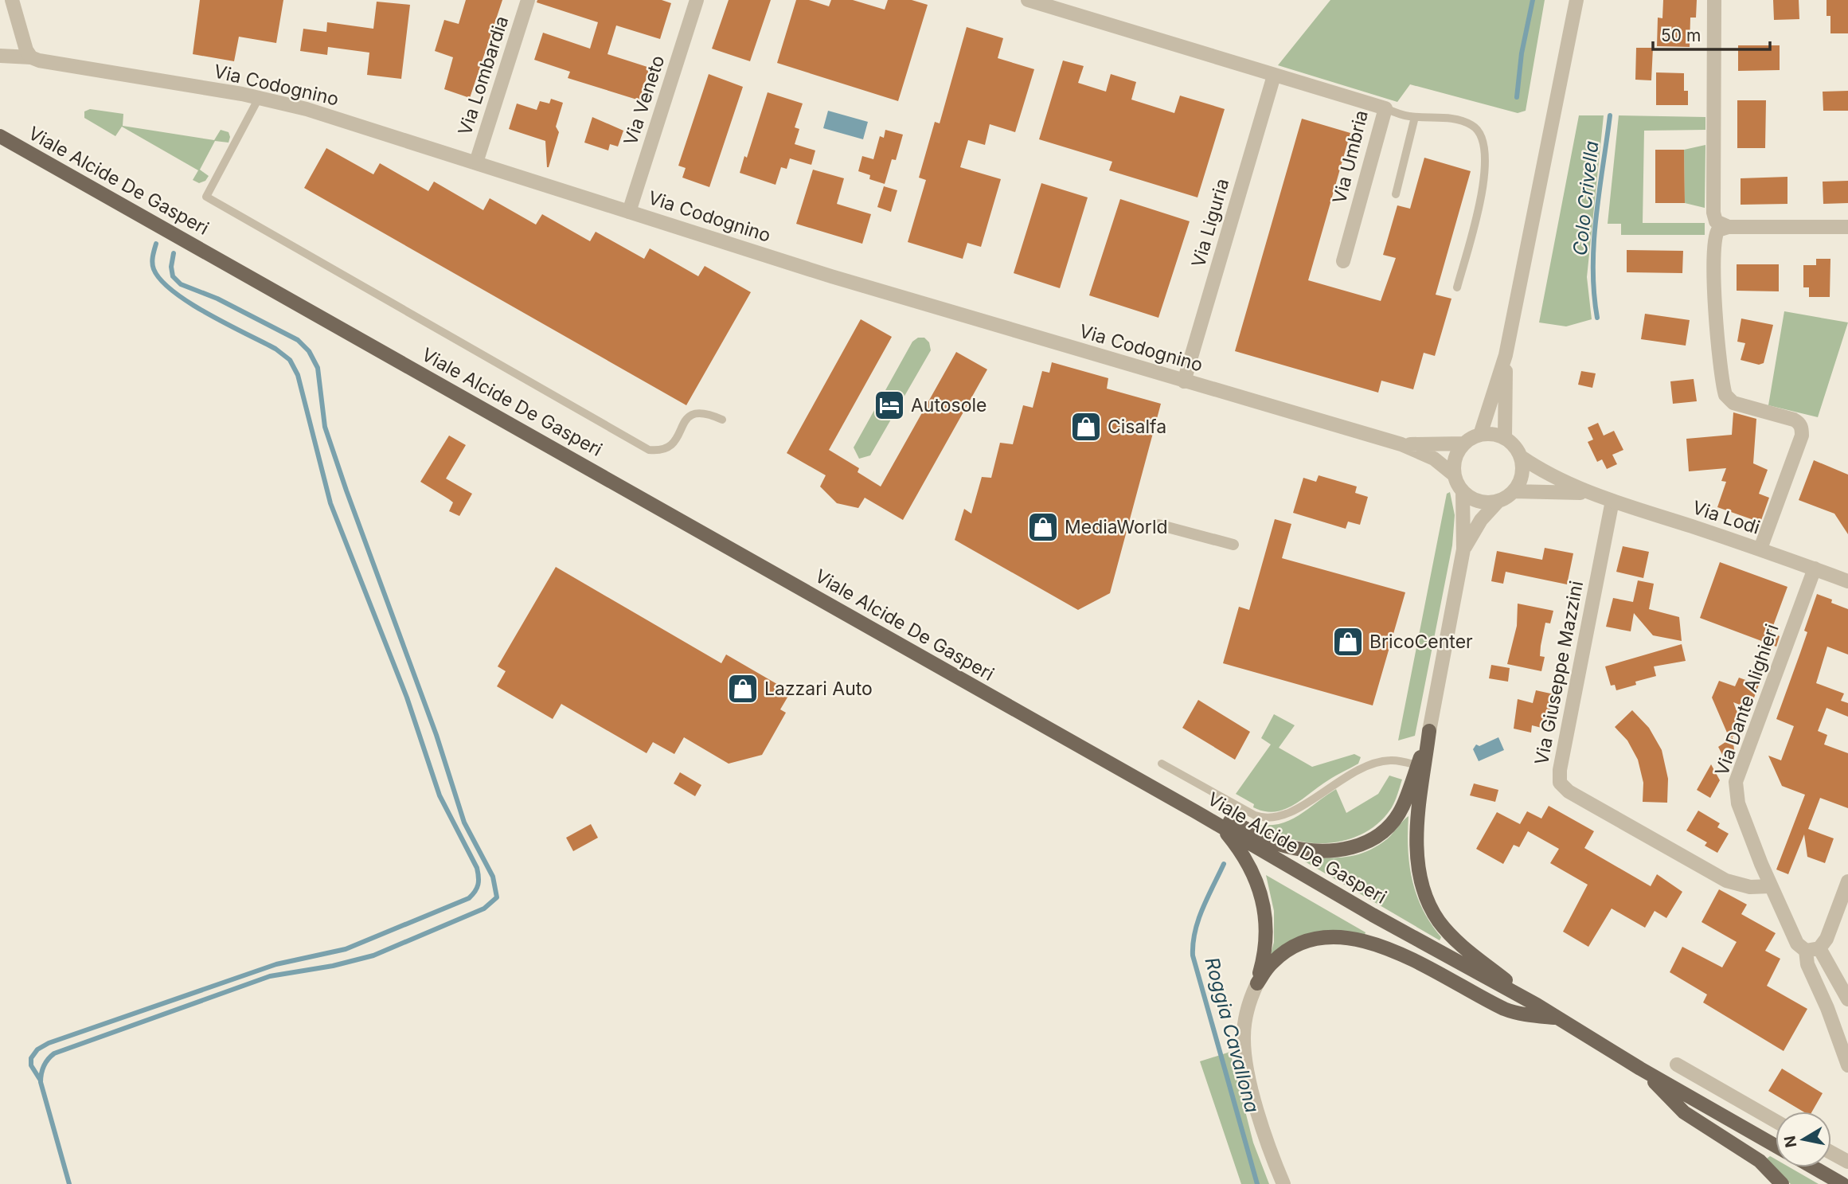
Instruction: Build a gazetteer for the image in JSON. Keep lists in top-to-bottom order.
{
  "streets": {
    "main road": ["Viale Alcide De Gasperi"],
    "street": [
      "Via Lombardia",
      "Via Codognino",
      "Via Veneto",
      "Via Umbria",
      "Via Liguria",
      "Via Lodi",
      "Via Giuseppe Mazzini",
      "Via Dante Alighieri"
    ]
  },
  "crossings": [
    ["Via Lombardia", "Via Codognino"],
    ["Via Codognino", "Via Veneto"],
    ["Via Codognino", "Via Liguria"],
    ["Via Codognino", "Via Lodi"],
    ["Via Umbria", "Via Liguria"],
    ["Via Lodi", "Via Giuseppe Mazzini"],
    ["Via Lodi", "Via Dante Alighieri"],
    ["Via Giuseppe Mazzini", "Via Dante Alighieri"]
  ],
  "water": ["Colo Crivella", "Roggia Cavallona"],
  "places": {
    "hotel": ["Autosole"],
    "shop": [
      "Cisalfa",
      "MediaWorld",
      "BricoCenter",
      "Lazzari Auto"
    ]
  },
  "scale_bar": "50 m",
  "north": "left"
}
